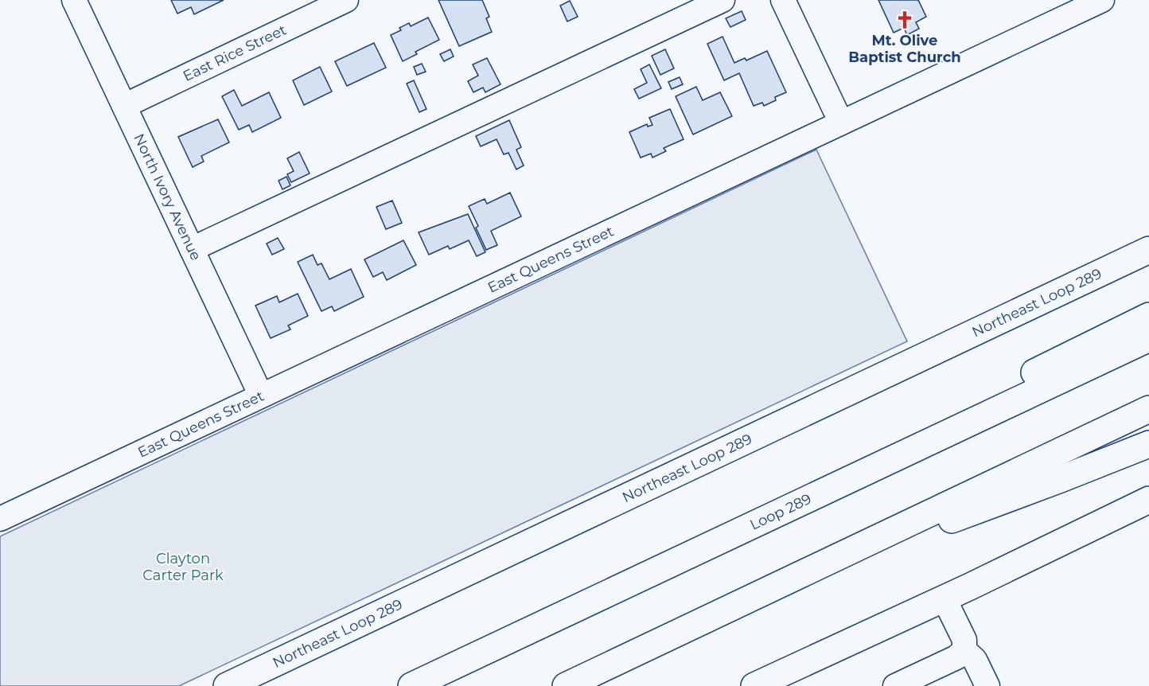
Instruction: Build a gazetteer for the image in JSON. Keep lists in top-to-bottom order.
{
  "streets": {
    "main road": ["Northeast Loop 289", "Loop 289"],
    "street": ["East Rice Street", "North Ivory Avenue", "East Queens Street"]
  },
  "crossings": [
    ["East Rice Street", "North Ivory Avenue"],
    ["North Ivory Avenue", "East Queens Street"]
  ],
  "parks": ["Clayton Carter Park"],
  "places": {
    "church": ["Mt. Olive Baptist Church"]
  }
}
